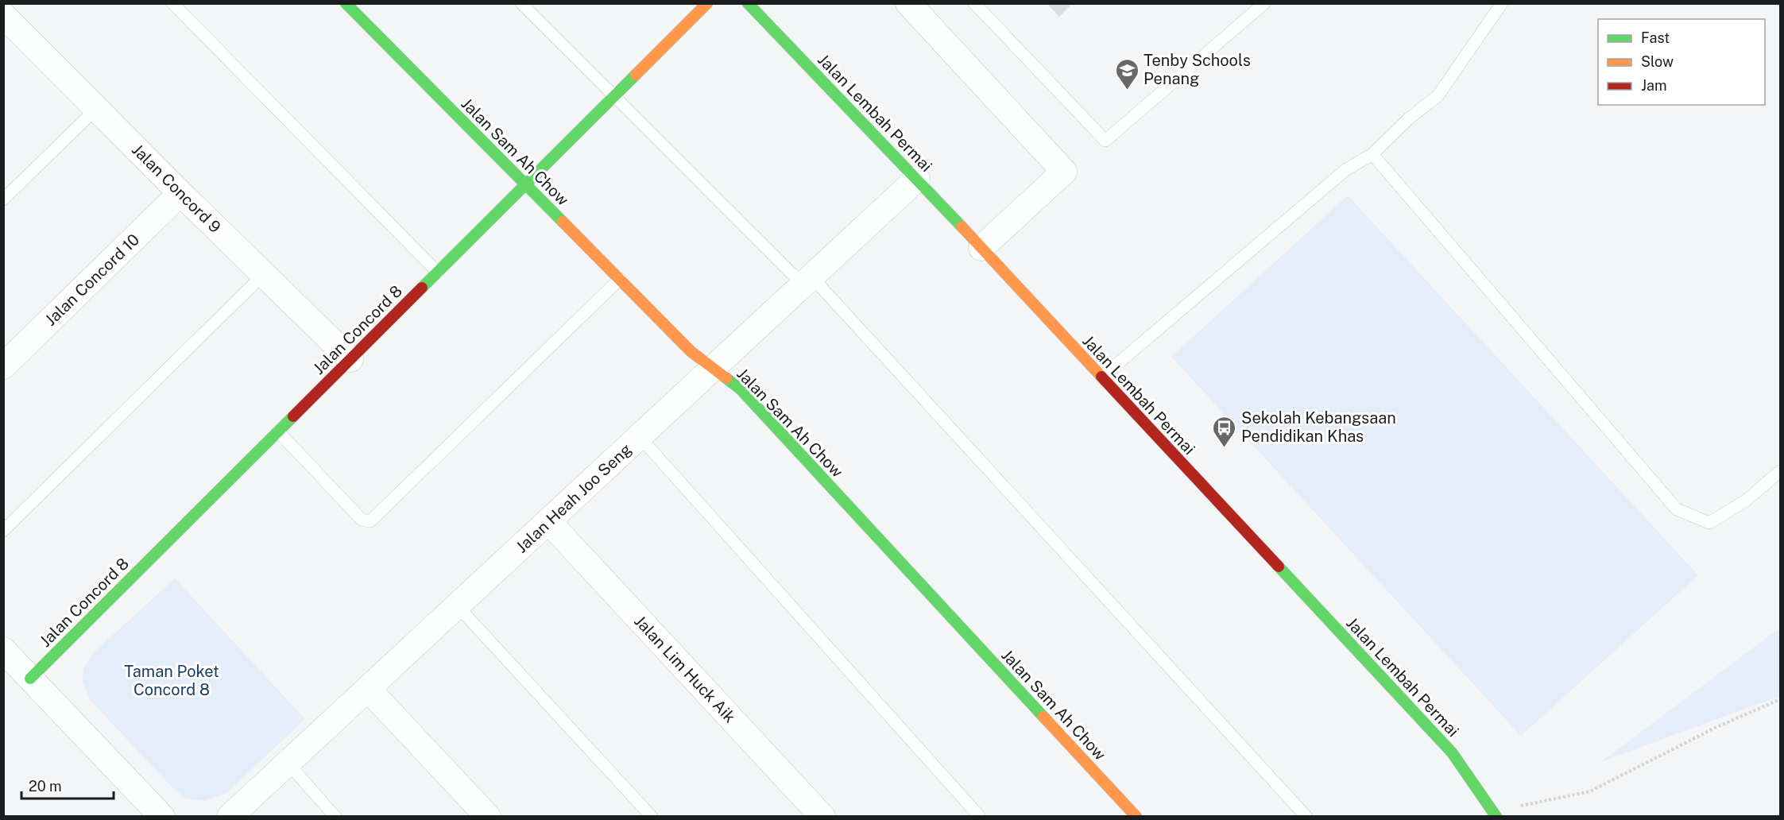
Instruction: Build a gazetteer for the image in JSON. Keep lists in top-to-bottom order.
{
  "streets": {
    "street": [
      "Jalan Lembah Permai",
      "Jalan Sam Ah Chow",
      "Jalan Concord 9",
      "Jalan Concord 10",
      "Jalan Concord 8",
      "Jalan Heah Joo Seng",
      "Jalan Lim Huck Aik"
    ]
  },
  "crossings": [
    ["Jalan Lembah Permai", "Jalan Heah Joo Seng"],
    ["Jalan Sam Ah Chow", "Jalan Concord 8"],
    ["Jalan Sam Ah Chow", "Jalan Heah Joo Seng"],
    ["Jalan Concord 9", "Jalan Concord 10"],
    ["Jalan Concord 9", "Jalan Concord 8"],
    ["Jalan Heah Joo Seng", "Jalan Lim Huck Aik"]
  ],
  "parks": ["Taman Poket Concord 8"],
  "places": {
    "school or university": ["Tenby Schools Penang"],
    "bus stop": ["Sekolah Kebangsaan Pendidikan Khas"]
  },
  "legend": ["Fast", "Slow", "Jam"],
  "scale_bar": "20 m"
}
